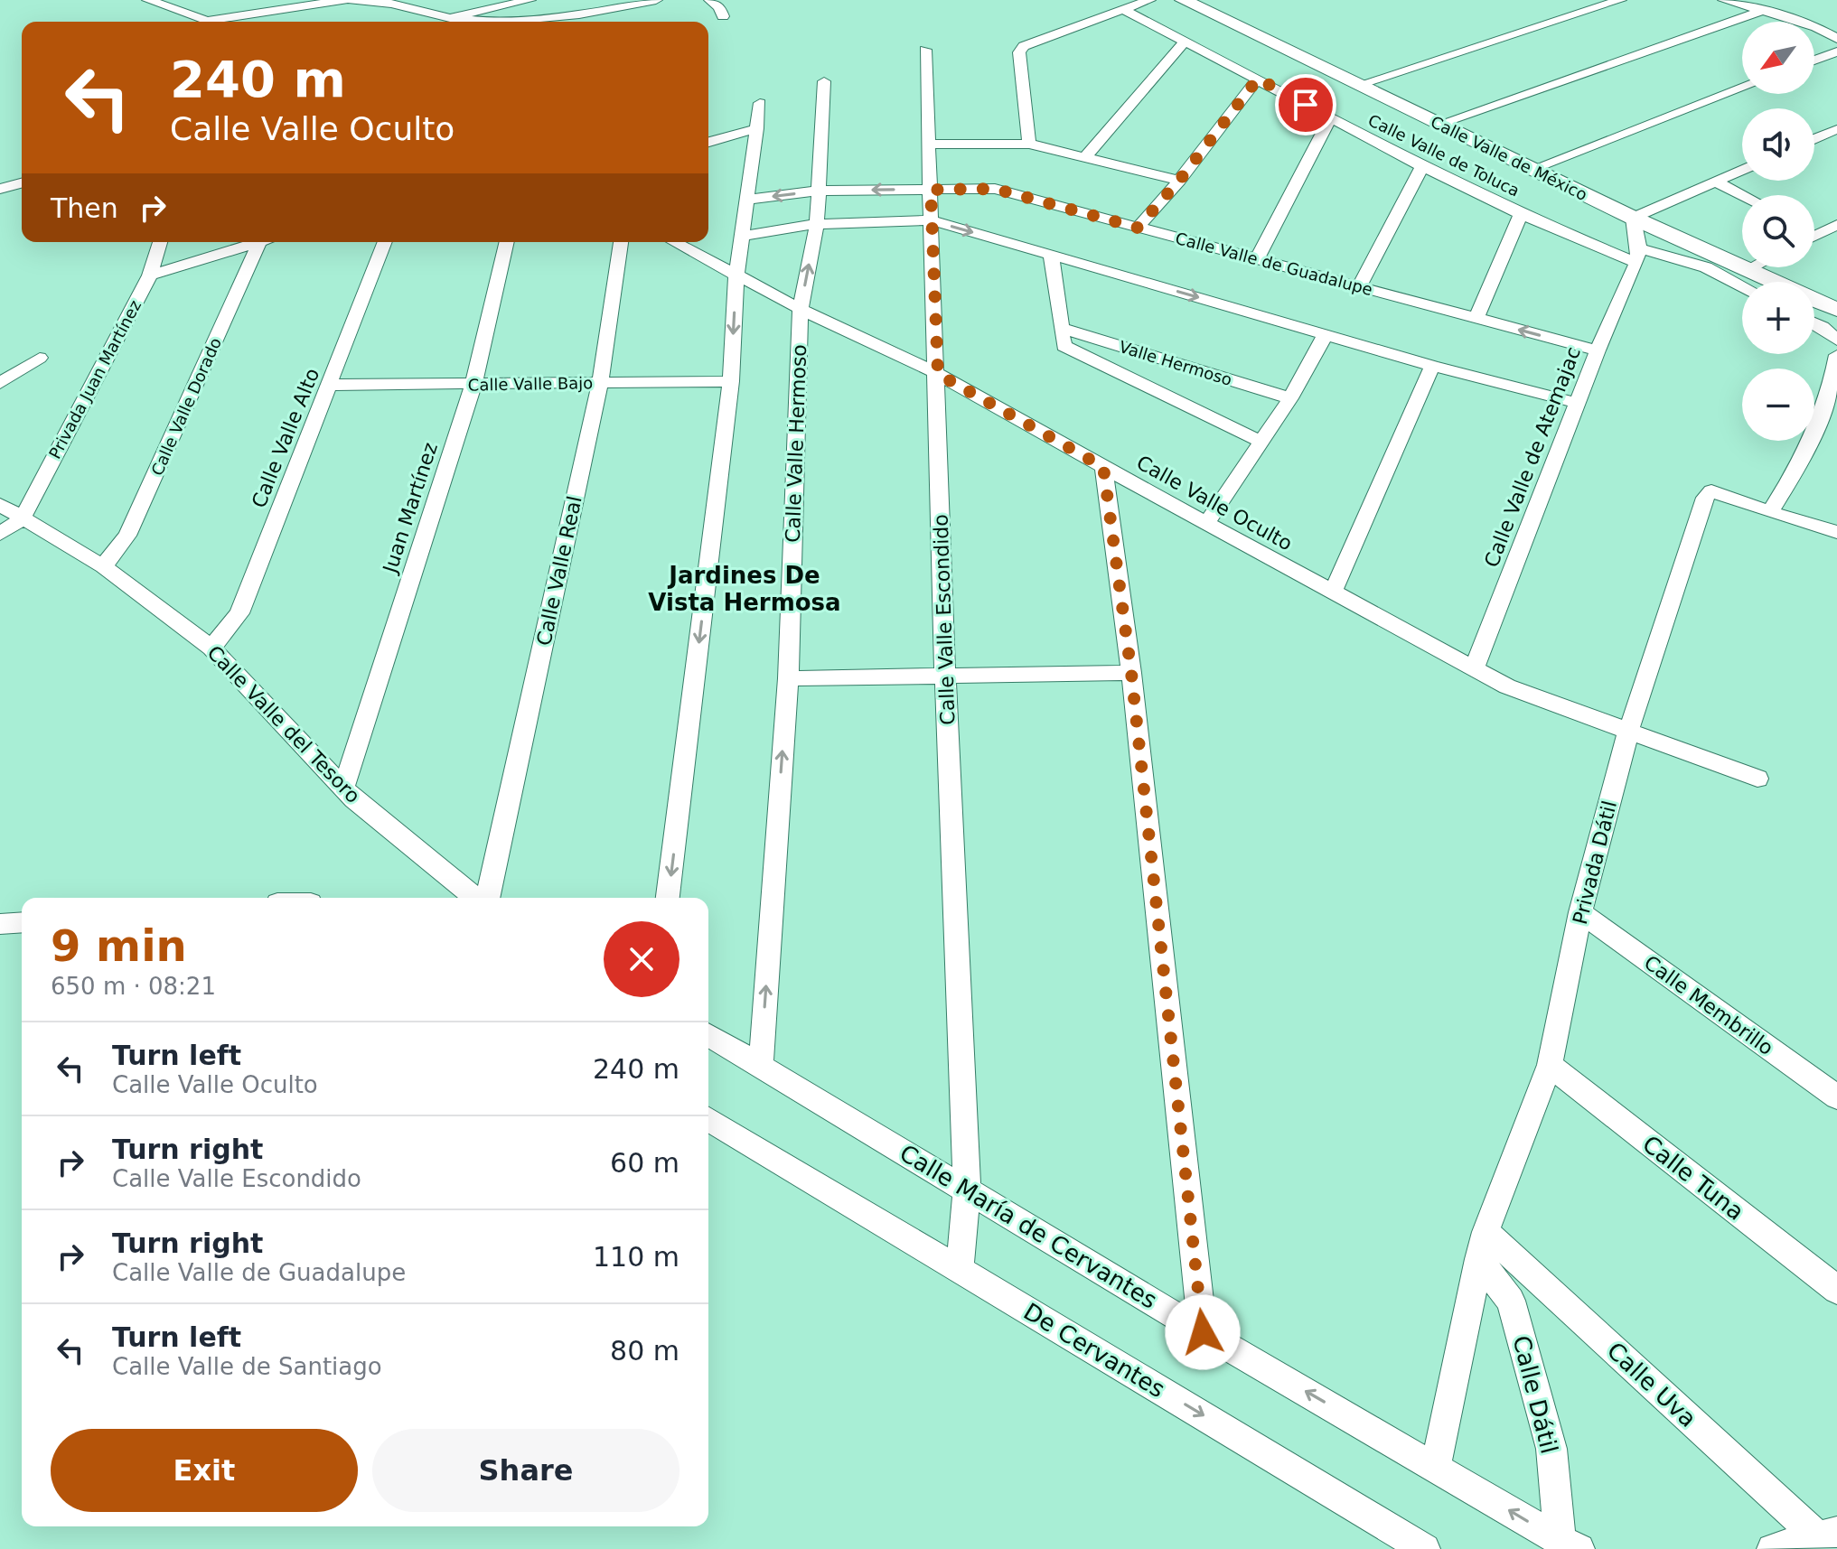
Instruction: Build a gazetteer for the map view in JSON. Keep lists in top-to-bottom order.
{
  "streets": {
    "street": [
      "Calle Valle de Toluca",
      "Calle Valle de México",
      "Calle Valle de Guadalupe",
      "Valle Hermoso",
      "Privada Juan Martínez",
      "Calle Valle Bajo",
      "Calle Valle Dorado",
      "Calle Valle Alto",
      "Calle Valle Hermoso",
      "Calle Valle de Atemajac",
      "Calle Valle Oculto",
      "Juan Martínez",
      "Calle Valle Real",
      "Calle Valle Escondido",
      "Calle Valle del Tesoro",
      "Privada Dátil",
      "Calle Membrillo",
      "Calle Tuna",
      "Calle María de Cervantes",
      "De Cervantes",
      "Calle Uva",
      "Calle Dátil"
    ]
  },
  "crossings": [
    ["Calle Valle de Toluca", "Calle Valle de Atemajac"],
    ["Calle Valle de Guadalupe", "Calle Valle Hermoso"],
    ["Calle Valle de Guadalupe", "Calle Valle de Atemajac"],
    ["Calle Valle de Guadalupe", "Calle Valle Escondido"],
    ["Privada Juan Martínez", "Calle Valle del Tesoro"],
    ["Calle Valle Bajo", "Calle Valle Alto"],
    ["Calle Valle Bajo", "Juan Martínez"],
    ["Calle Valle Bajo", "Calle Valle Real"],
    ["Calle Valle Dorado", "Calle Valle del Tesoro"],
    ["Calle Valle Alto", "Calle Valle del Tesoro"],
    ["Calle Valle Hermoso", "Calle Valle Oculto"],
    ["Calle Valle Hermoso", "Calle María de Cervantes"],
    ["Calle Valle de Atemajac", "Calle Valle Oculto"],
    ["Calle Valle Oculto", "Calle Valle Escondido"],
    ["Calle Valle Oculto", "Privada Dátil"],
    ["Juan Martínez", "Calle Valle del Tesoro"],
    ["Calle Valle Escondido", "Calle María de Cervantes"],
    ["Calle Valle Escondido", "De Cervantes"],
    ["Privada Dátil", "Calle Membrillo"],
    ["Privada Dátil", "Calle Tuna"],
    ["Privada Dátil", "Calle María de Cervantes"],
    ["Privada Dátil", "Calle Uva"],
    ["Privada Dátil", "Calle Dátil"],
    ["Calle María de Cervantes", "Calle Dátil"],
    ["Calle Uva", "Calle Dátil"]
  ],
  "one_way": ["Calle María de Cervantes", "De Cervantes"],
  "districts": ["Jardines De Vista Hermosa"],
  "north": "bottom left",
  "page": {
    "map_buttons": ["+", "−"],
    "turn": ["240 m", "Calle Valle Oculto"],
    "then": "Then",
    "heading": ["9 min", "650 m · 08:21"],
    "list": [
      {
        "name": "Turn left",
        "note": "Calle Valle Oculto",
        "value": "240 m"
      },
      {
        "name": "Turn right",
        "note": "Calle Valle Escondido",
        "value": "60 m"
      },
      {
        "name": "Turn right",
        "note": "Calle Valle de Guadalupe",
        "value": "110 m"
      },
      {
        "name": "Turn left",
        "note": "Calle Valle de Santiago",
        "value": "80 m"
      }
    ],
    "buttons": ["Exit", "Share"]
  }
}
